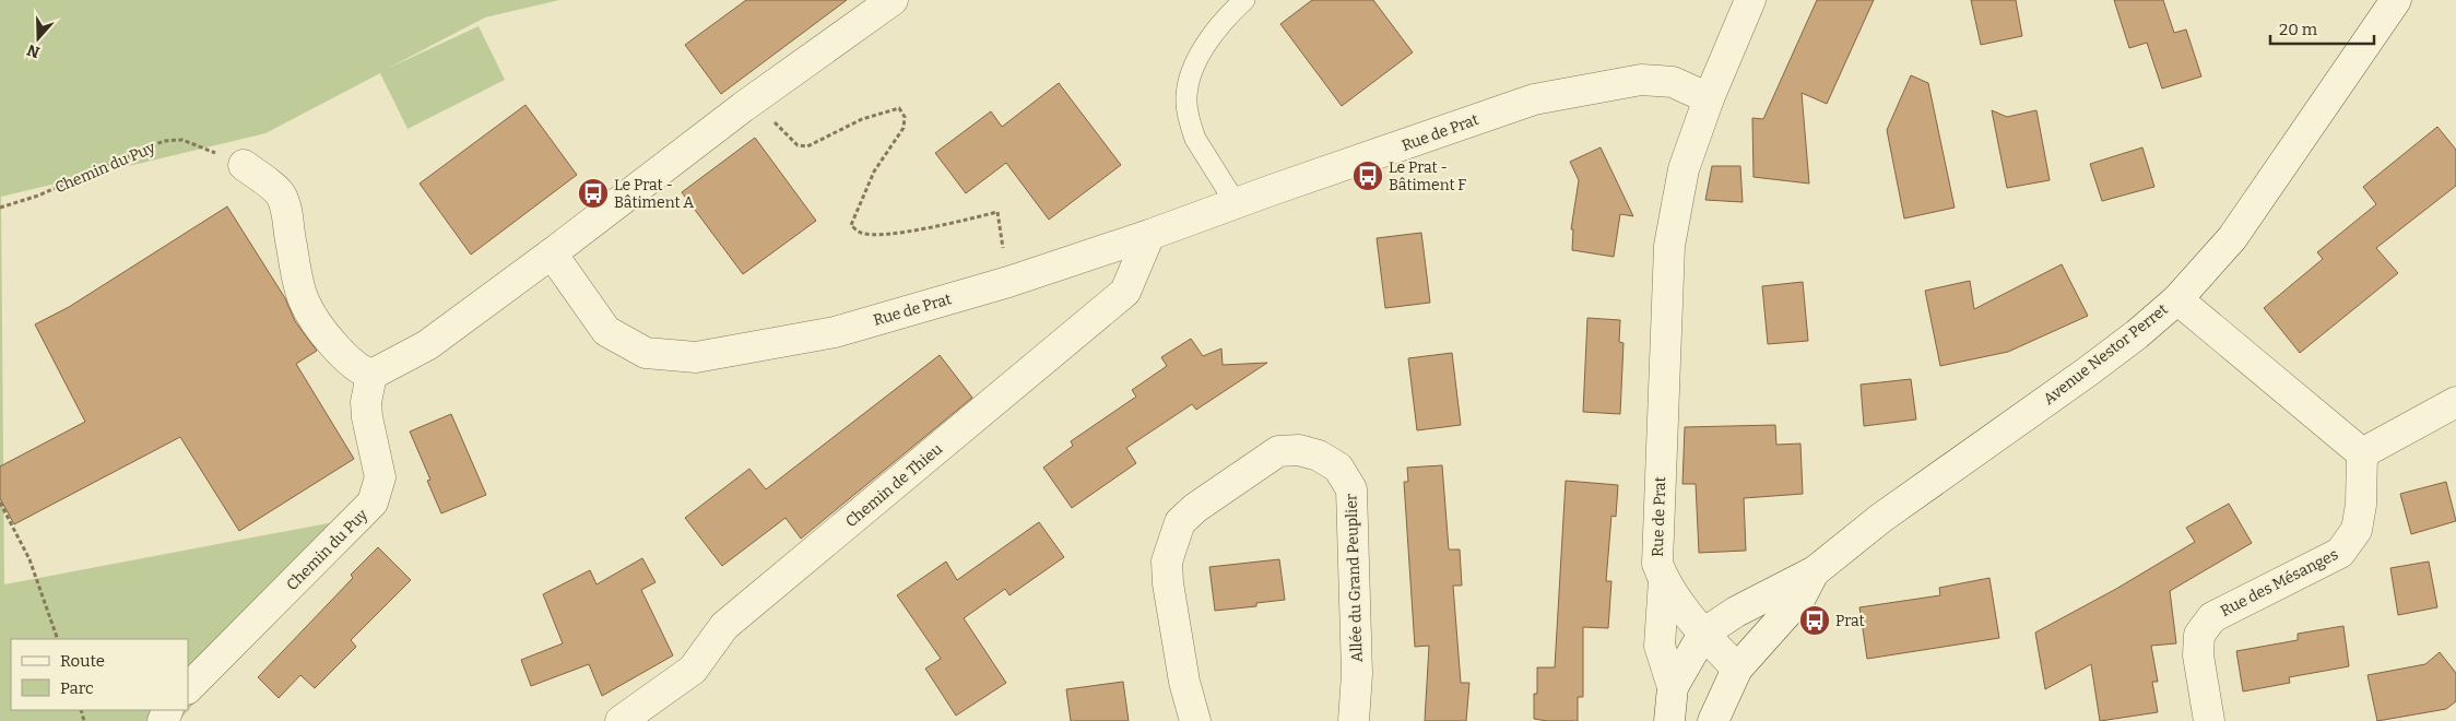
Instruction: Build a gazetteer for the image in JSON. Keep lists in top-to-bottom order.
{
  "streets": {
    "street": [
      "Rue de Prat",
      "Chemin du Puy",
      "Avenue Nestor Perret",
      "Chemin de Thieu",
      "Allée du Grand Peuplier",
      "Rue des Mésanges"
    ]
  },
  "crossings": [
    ["Rue de Prat", "Avenue Nestor Perret"],
    ["Rue de Prat", "Chemin de Thieu"]
  ],
  "places": {
    "bus stop": ["Le Prat - Bâtiment F", "Le Prat - Bâtiment A", "Prat"]
  },
  "legend": ["Route", "Parc"],
  "scale_bar": "20 m",
  "north": "bottom"
}
